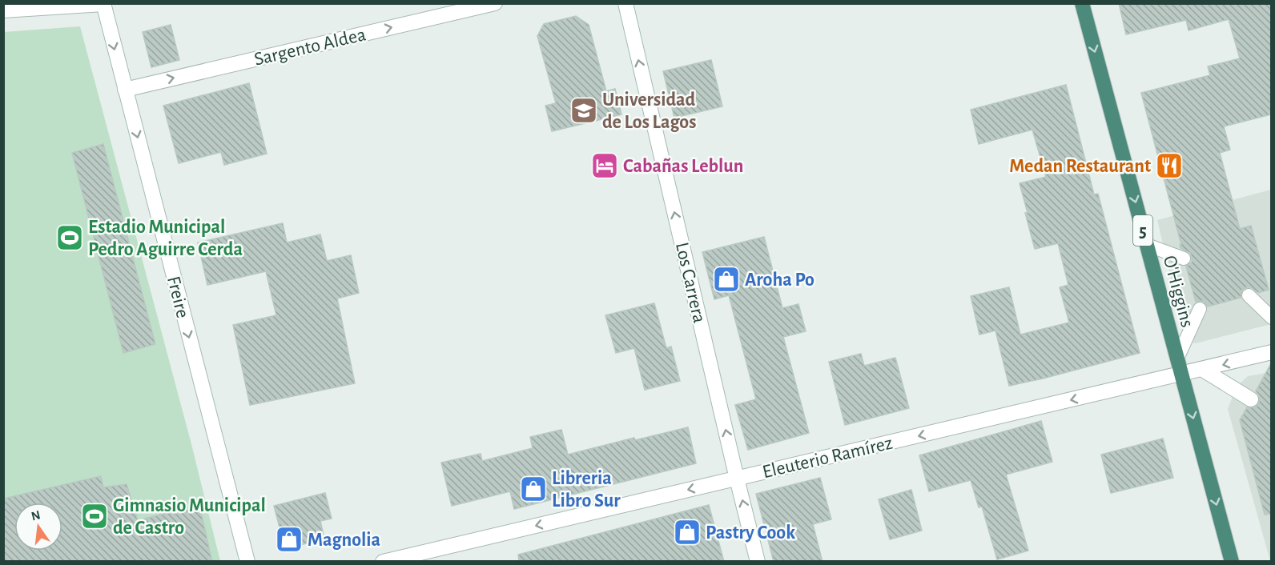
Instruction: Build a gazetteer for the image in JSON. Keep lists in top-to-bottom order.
{
  "streets": {
    "highway": ["5", "O'Higgins"],
    "street": [
      "Sargento Aldea",
      "Los Carrera",
      "Freire",
      "Eleuterio Ramírez"
    ]
  },
  "crossings": [
    ["Sargento Aldea", "Freire"],
    ["Los Carrera", "Eleuterio Ramírez"],
    ["O'Higgins", "Eleuterio Ramírez"]
  ],
  "one_way": [
    "Sargento Aldea",
    "Los Carrera",
    "O'Higgins",
    "Freire",
    "Eleuterio Ramírez"
  ],
  "places": {
    "school or university": ["Universidad de Los Lagos"],
    "hotel": ["Cabañas Leblun"],
    "restaurant": ["Medan Restaurant"],
    "sports": ["Estadio Municipal Pedro Aguirre Cerda", "Gimnasio Municipal de Castro"],
    "shop": [
      "Aroha Po",
      "Libreria Libro Sur",
      "Pastry Cook",
      "Magnolia"
    ]
  },
  "north": "top"
}
